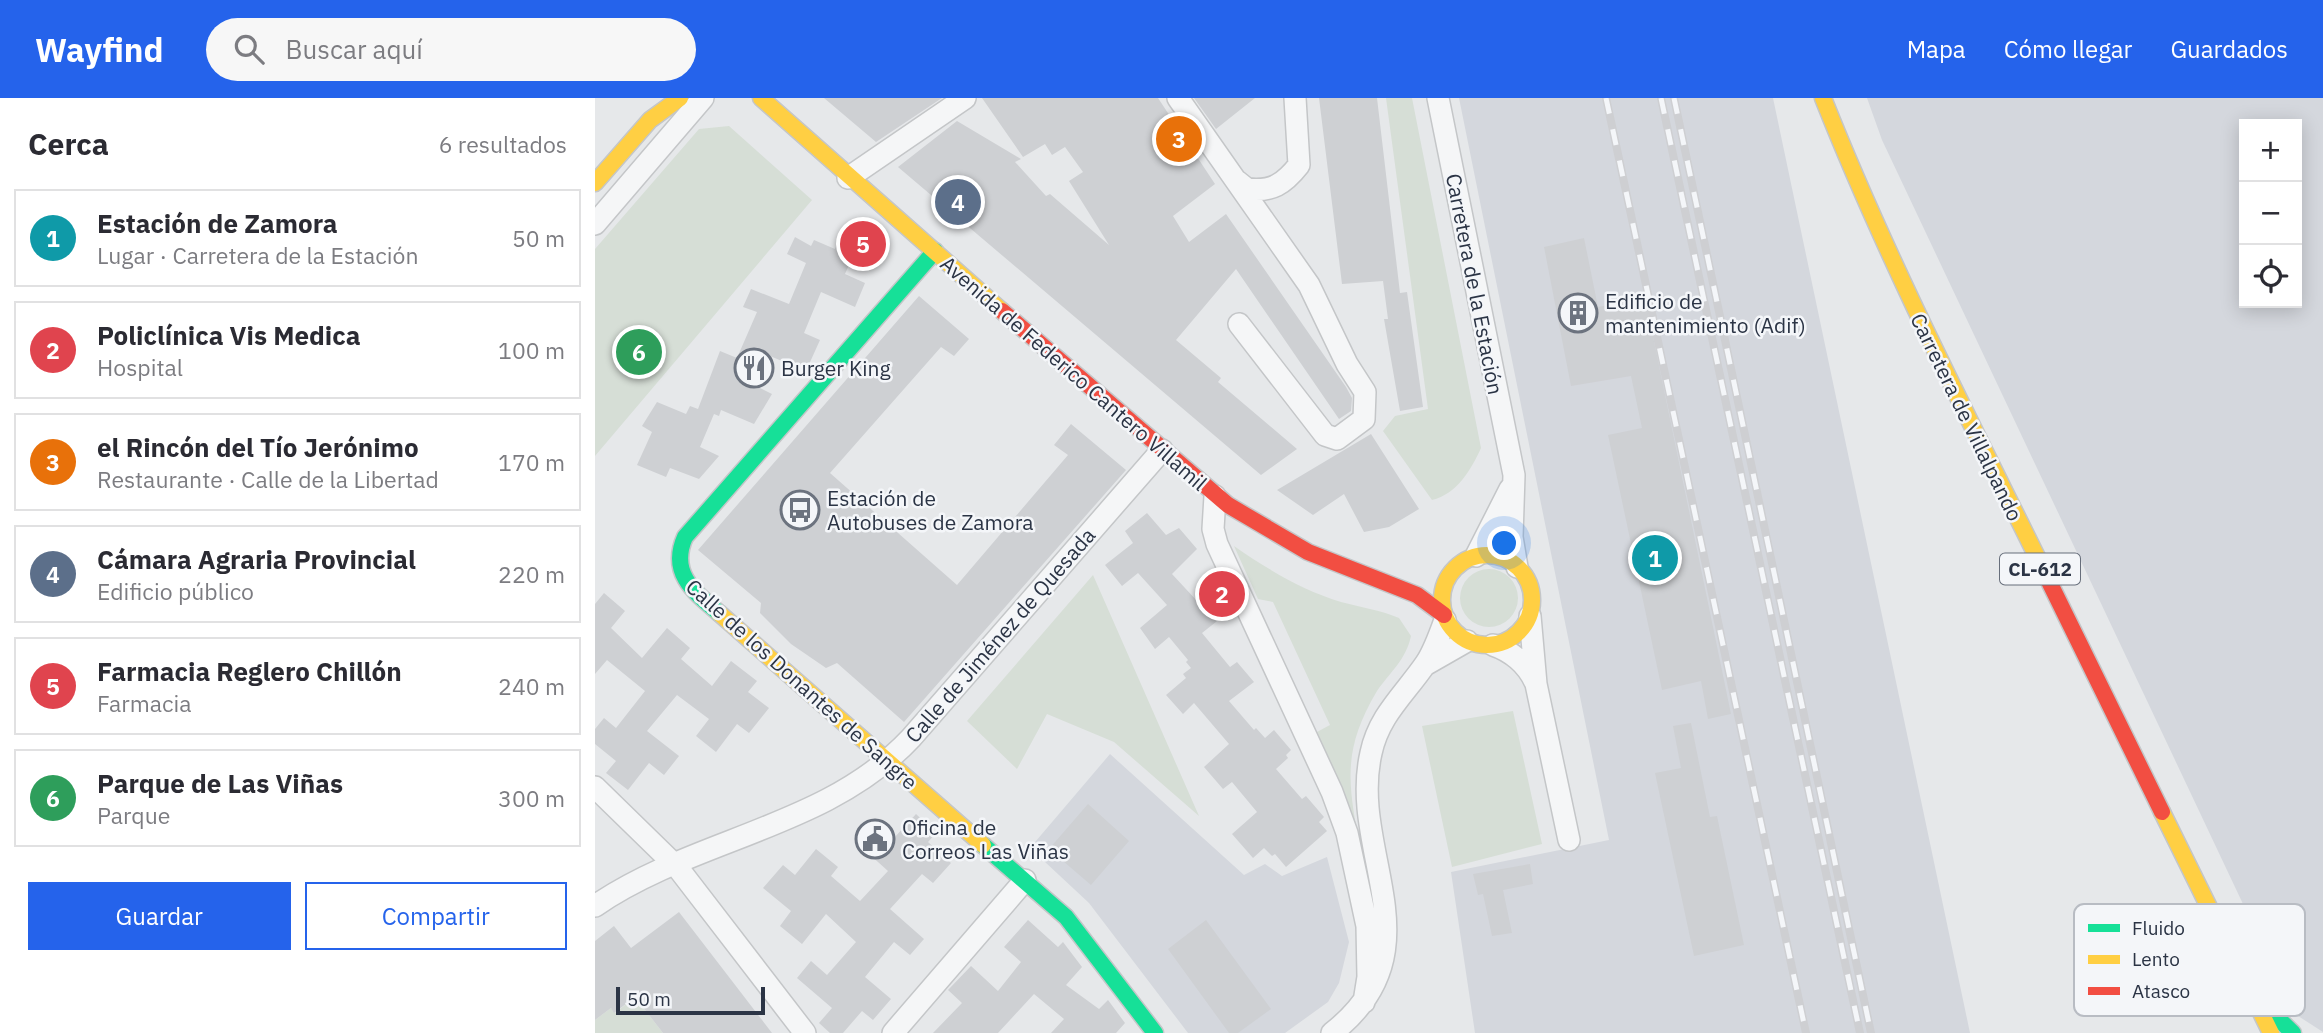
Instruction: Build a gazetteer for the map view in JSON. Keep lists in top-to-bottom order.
{
  "streets": {
    "main road": [
      "Avenida de Federico Cantero Villamil",
      "Carretera de Villalpando",
      "CL-612",
      "Calle de los Donantes de Sangre"
    ],
    "street": ["Carretera de la Estación", "Calle de Jiménez de Quesada"]
  },
  "crossings": [
    ["Carretera de la Estación", "Avenida de Federico Cantero Villamil"],
    ["Avenida de Federico Cantero Villamil", "Calle de Jiménez de Quesada"],
    ["Avenida de Federico Cantero Villamil", "Calle de los Donantes de Sangre"],
    ["Calle de Jiménez de Quesada", "Calle de los Donantes de Sangre"]
  ],
  "places": {
    "building": ["Edificio de mantenimiento (Adif)"],
    "restaurant": ["Burger King"],
    "bus stop": ["Estación de Autobuses de Zamora"],
    "public building": ["Oficina de Correos Las Viñas"]
  },
  "legend": ["Fluido", "Lento", "Atasco"],
  "scale_bar": "50 m",
  "page": {
    "header": "Wayfind",
    "search": "Buscar aquí",
    "nav": ["Mapa", "Cómo llegar", "Guardados"],
    "heading": ["Cerca", "6 resultados"],
    "pins": [
      "3",
      "4",
      "5",
      "6",
      "1",
      "2"
    ],
    "map_buttons": ["+", "−"],
    "list": [
      {
        "mark": "1",
        "name": "Estación de Zamora",
        "note": "Lugar · Carretera de la Estación",
        "value": "50 m"
      },
      {
        "mark": "2",
        "name": "Policlínica Vis Medica",
        "note": "Hospital",
        "value": "100 m"
      },
      {
        "mark": "3",
        "name": "el Rincón del Tío Jerónimo",
        "note": "Restaurante · Calle de la Libertad",
        "value": "170 m"
      },
      {
        "mark": "4",
        "name": "Cámara Agraria Provincial",
        "note": "Edificio público",
        "value": "220 m"
      },
      {
        "mark": "5",
        "name": "Farmacia Reglero Chillón",
        "note": "Farmacia",
        "value": "240 m"
      },
      {
        "mark": "6",
        "name": "Parque de Las Viñas",
        "note": "Parque",
        "value": "300 m"
      }
    ],
    "buttons": ["Guardar", "Compartir"],
    "scale": "50 m"
  }
}
